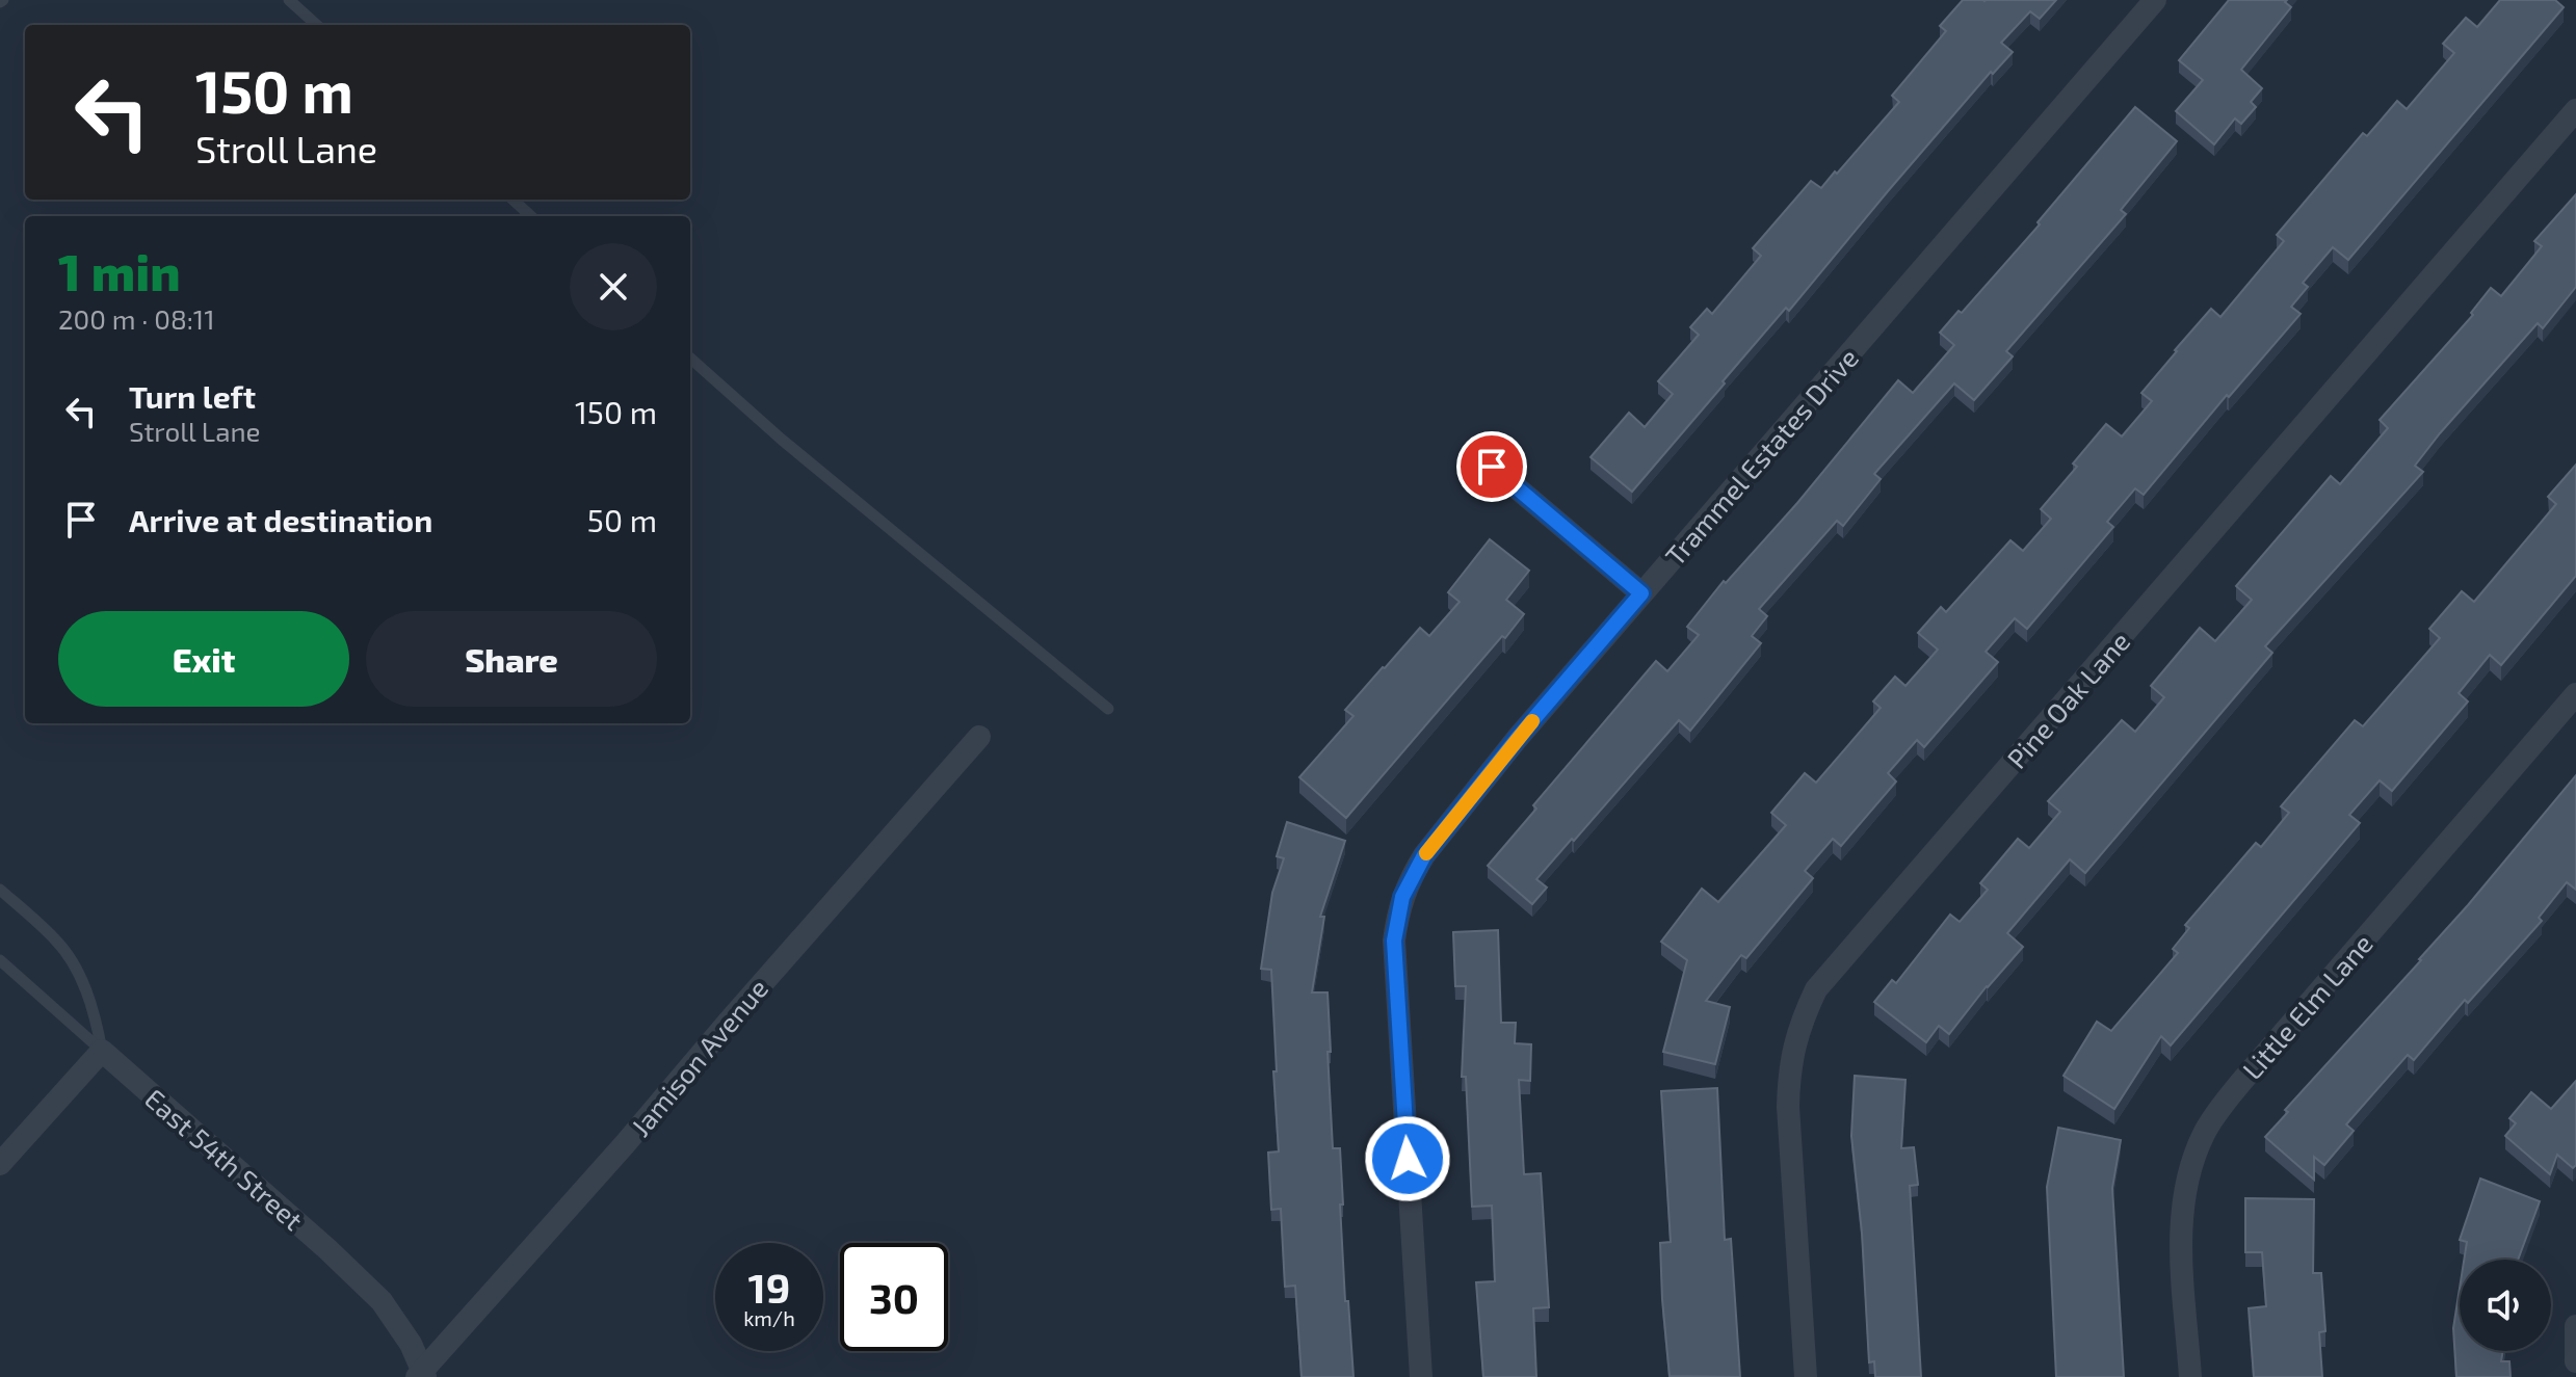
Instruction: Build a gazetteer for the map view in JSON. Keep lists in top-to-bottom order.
{
  "streets": {
    "street": [
      "Trammel Estates Drive",
      "Pine Oak Lane",
      "Little Elm Lane",
      "Jamison Avenue",
      "East 54th Street"
    ]
  },
  "crossings": [
    ["Jamison Avenue", "East 54th Street"]
  ],
  "page": {
    "turn": ["150 m", "Stroll Lane"],
    "heading": ["1 min", "200 m · 08:11"],
    "list": [
      {
        "name": "Turn left",
        "note": "Stroll Lane",
        "value": "150 m"
      },
      {
        "name": "Arrive at destination",
        "value": "50 m"
      }
    ],
    "buttons": ["Exit", "Share"],
    "speed": "19 km/h",
    "limit": "30"
  }
}
